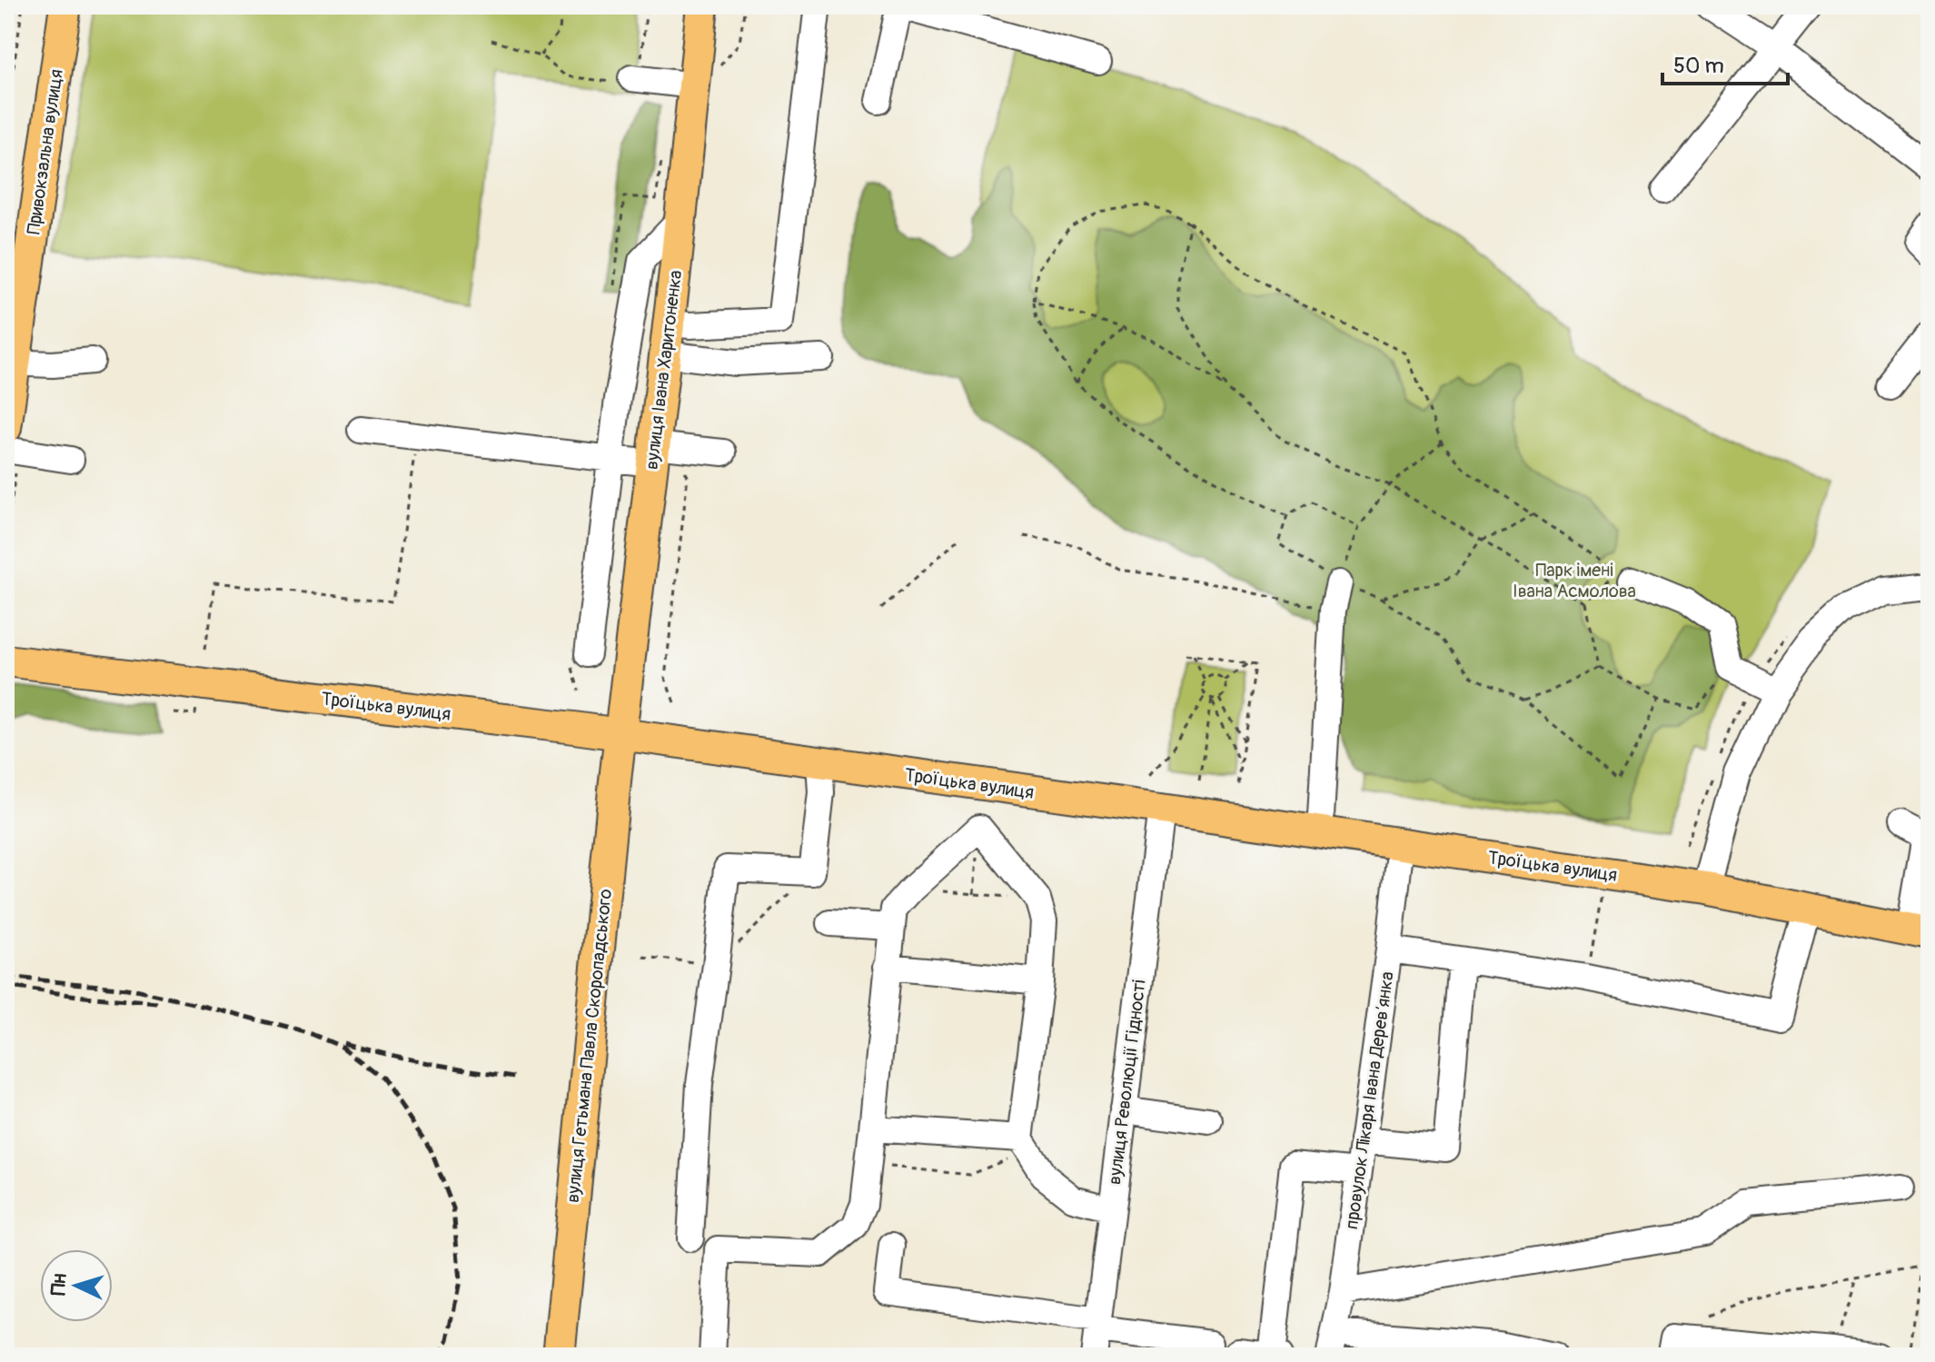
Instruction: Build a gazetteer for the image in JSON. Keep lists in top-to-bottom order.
{
  "streets": {
    "main road": [
      "Привокзальна вулиця",
      "вулиця Івана Харитоненка",
      "Троїцька вулиця",
      "вулиця Гетьмана Павла Скоропадського"
    ],
    "street": ["вулиця Революції Гідності", "провулок Лікаря Івана Деревʼянка"]
  },
  "crossings": [
    ["вулиця Івана Харитоненка", "Троїцька вулиця"],
    ["вулиця Івана Харитоненка", "вулиця Гетьмана Павла Скоропадського"],
    ["Троїцька вулиця", "вулиця Гетьмана Павла Скоропадського"],
    ["Троїцька вулиця", "вулиця Революції Гідності"],
    ["Троїцька вулиця", "провулок Лікаря Івана Деревʼянка"]
  ],
  "parks": ["Парк імені Івана Асмолова"],
  "scale_bar": "50 m",
  "north": "left"
}
